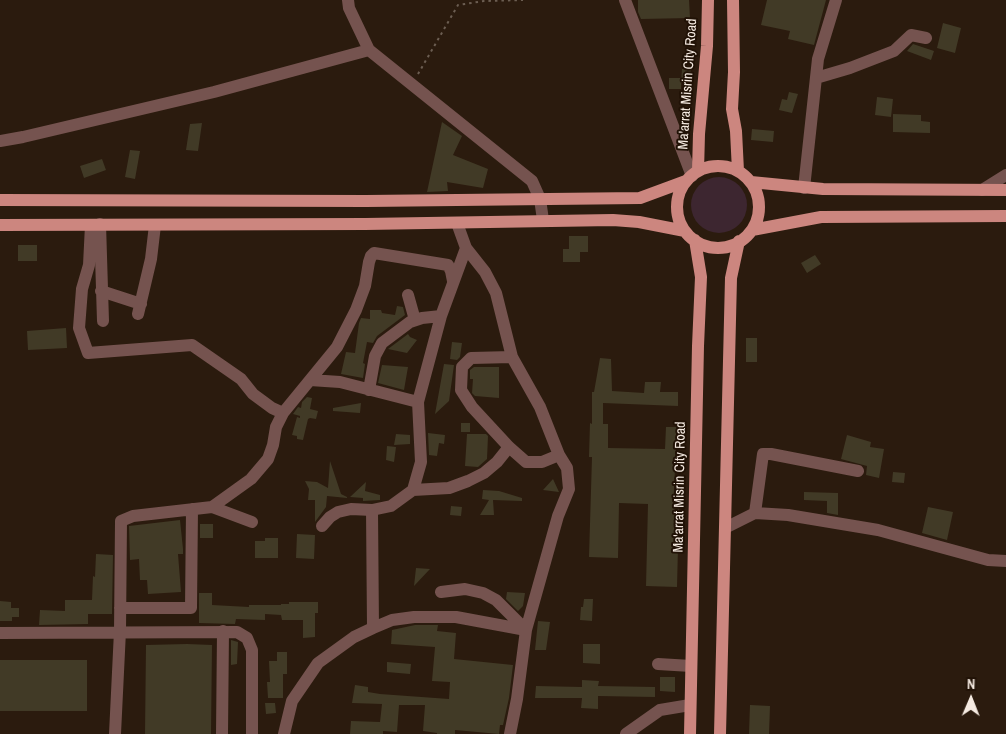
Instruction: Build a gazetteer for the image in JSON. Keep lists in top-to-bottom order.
{
  "streets": {
    "main road": ["Ma'arrat Misrin City Road"]
  },
  "north": "top"
}
